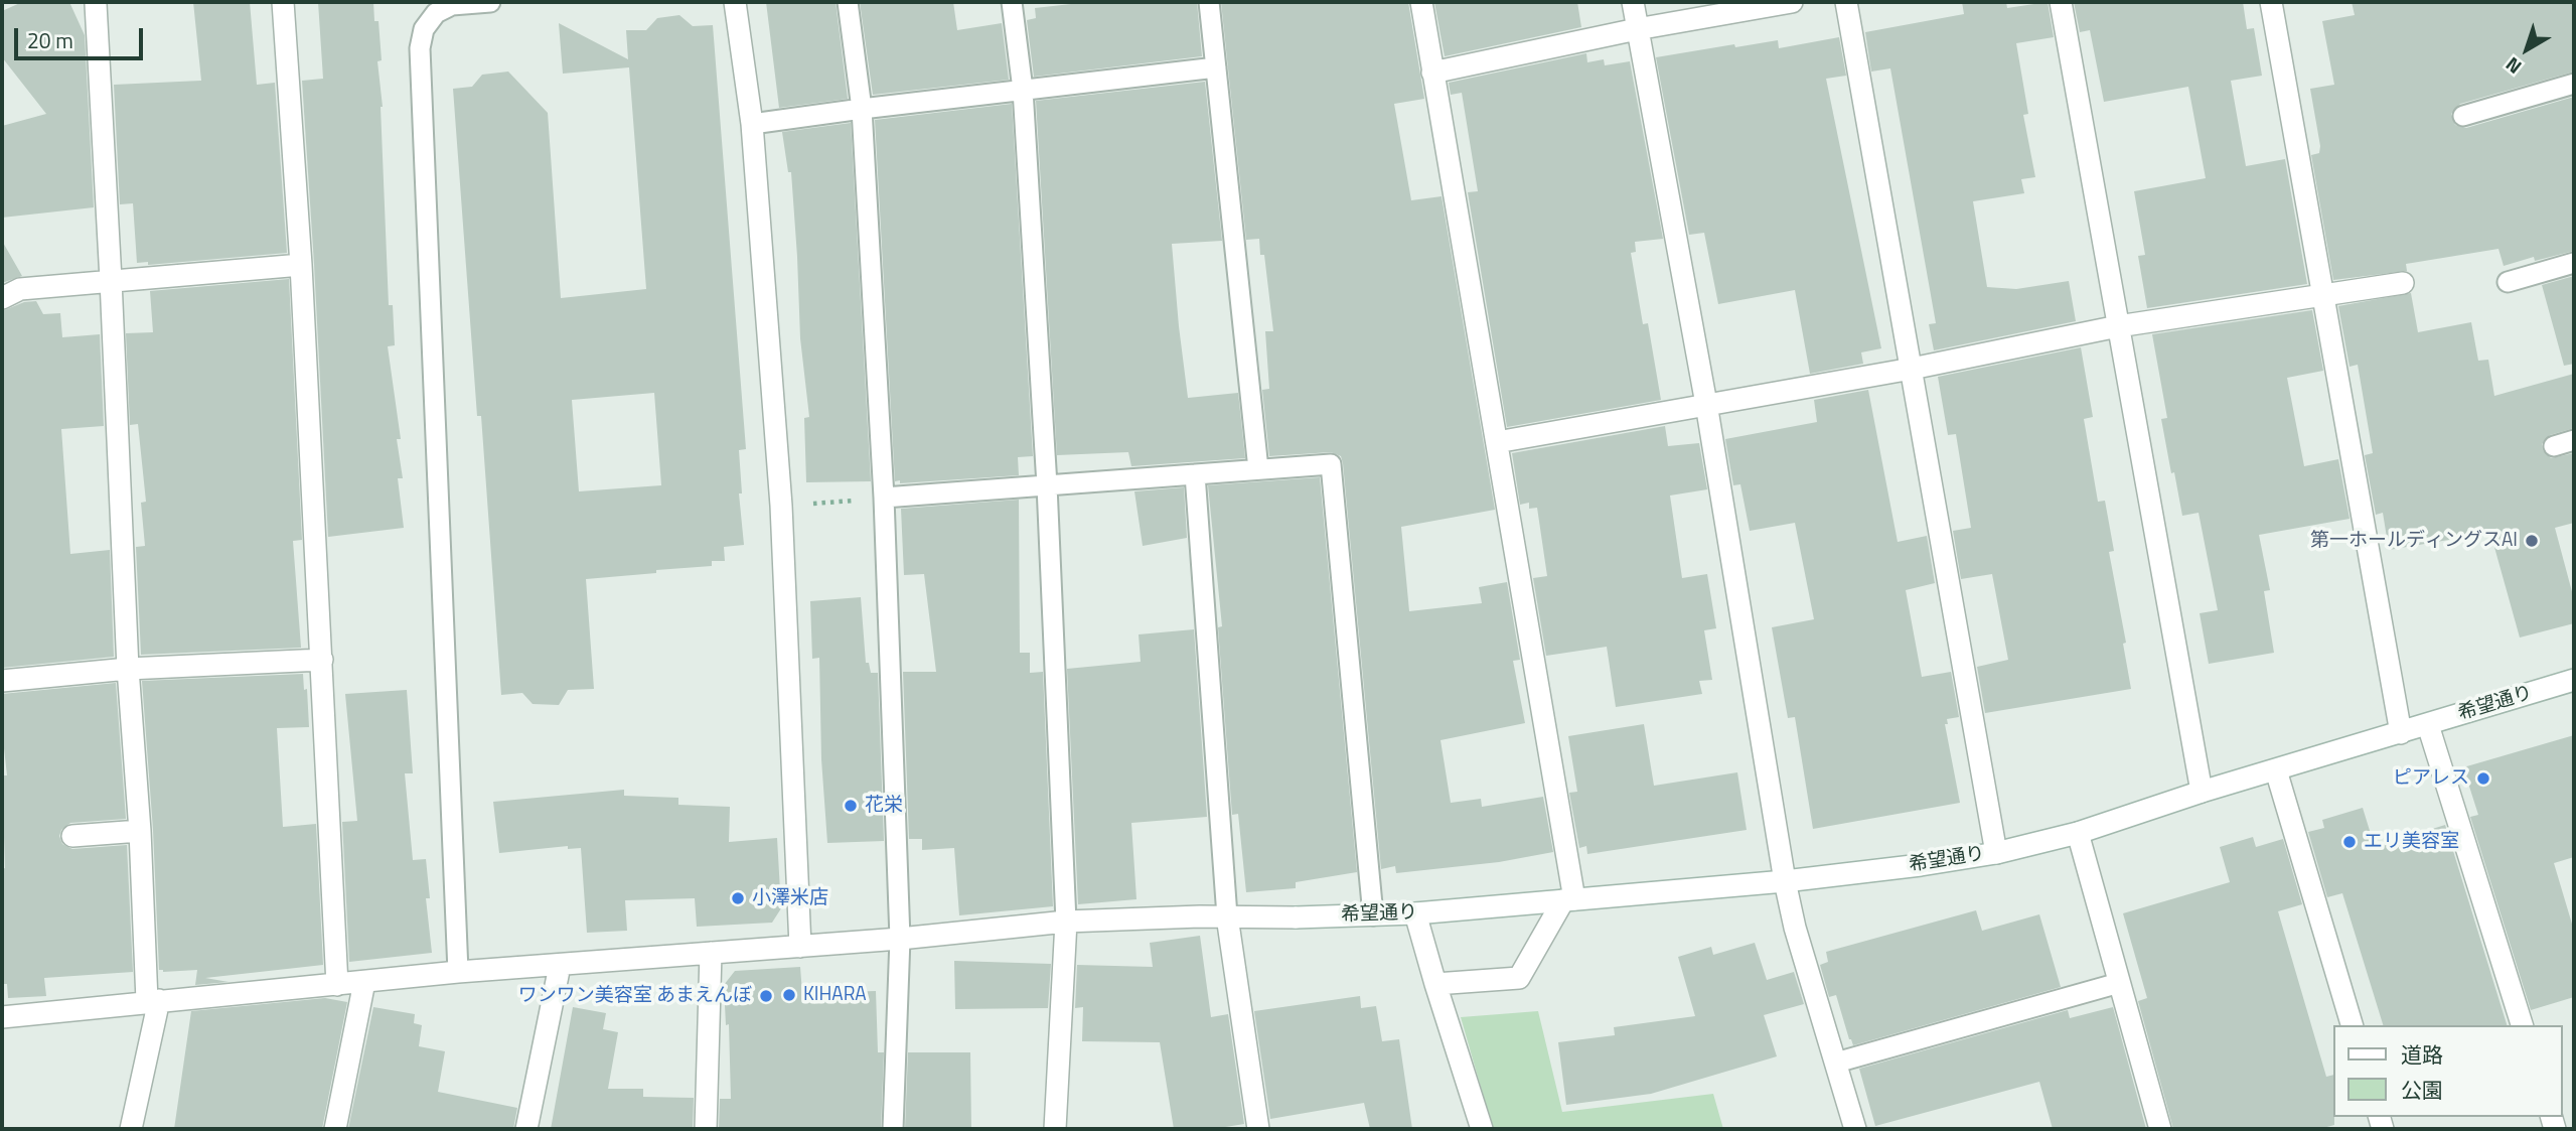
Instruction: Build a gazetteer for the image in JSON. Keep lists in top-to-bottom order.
{
  "streets": {
    "street": ["希望通り"]
  },
  "places": [
    "第一ホールディングスAI",
    "ピアレス",
    "花栄",
    "エリ美容室",
    "小澤米店",
    "KIHARA",
    "ワンワン美容室 あまえんぼ"
  ],
  "legend": ["道路", "公園"],
  "scale_bar": "20 m",
  "north": "bottom left"
}
